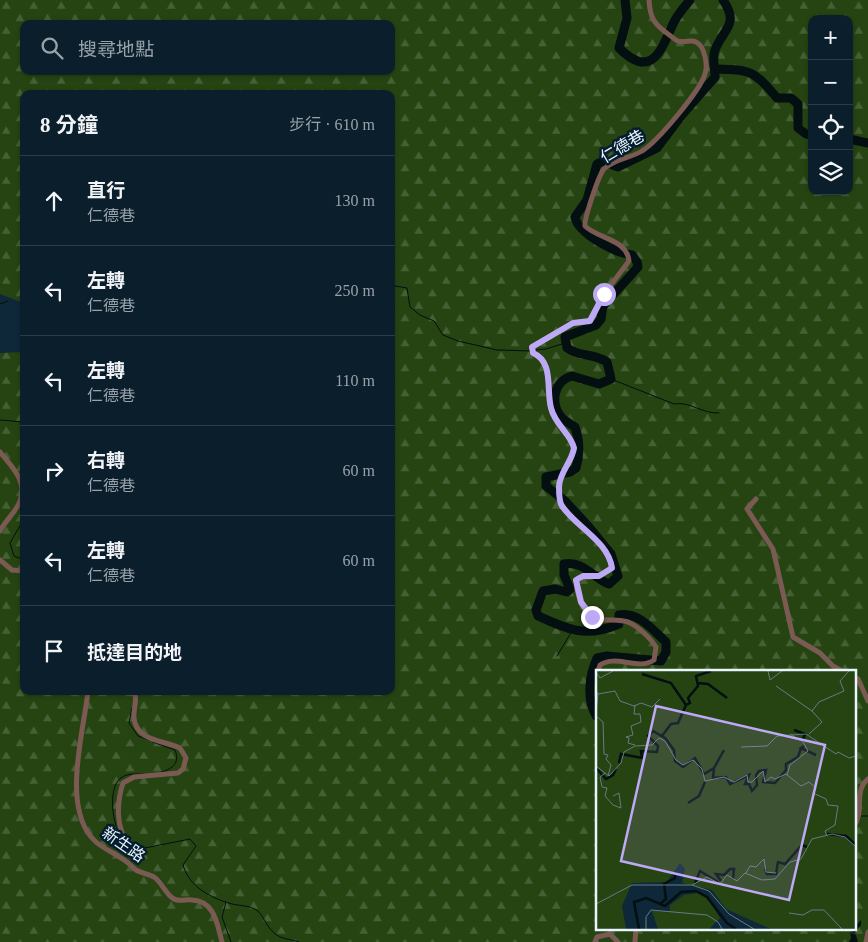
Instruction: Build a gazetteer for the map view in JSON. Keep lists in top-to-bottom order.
{
  "streets": {
    "street": ["仁德巷", "新生路"]
  },
  "page": {
    "map_buttons": ["+", "−"],
    "search": "搜尋地點",
    "heading": ["8 分鐘", "步行 · 610 m"],
    "list": [
      ["直行", "仁德巷", "130 m"],
      ["左轉", "仁德巷", "250 m"],
      ["左轉", "仁德巷", "110 m"],
      ["右轉", "仁德巷", "60 m"],
      ["左轉", "仁德巷", "60 m"],
      "抵達目的地"
    ]
  }
}
